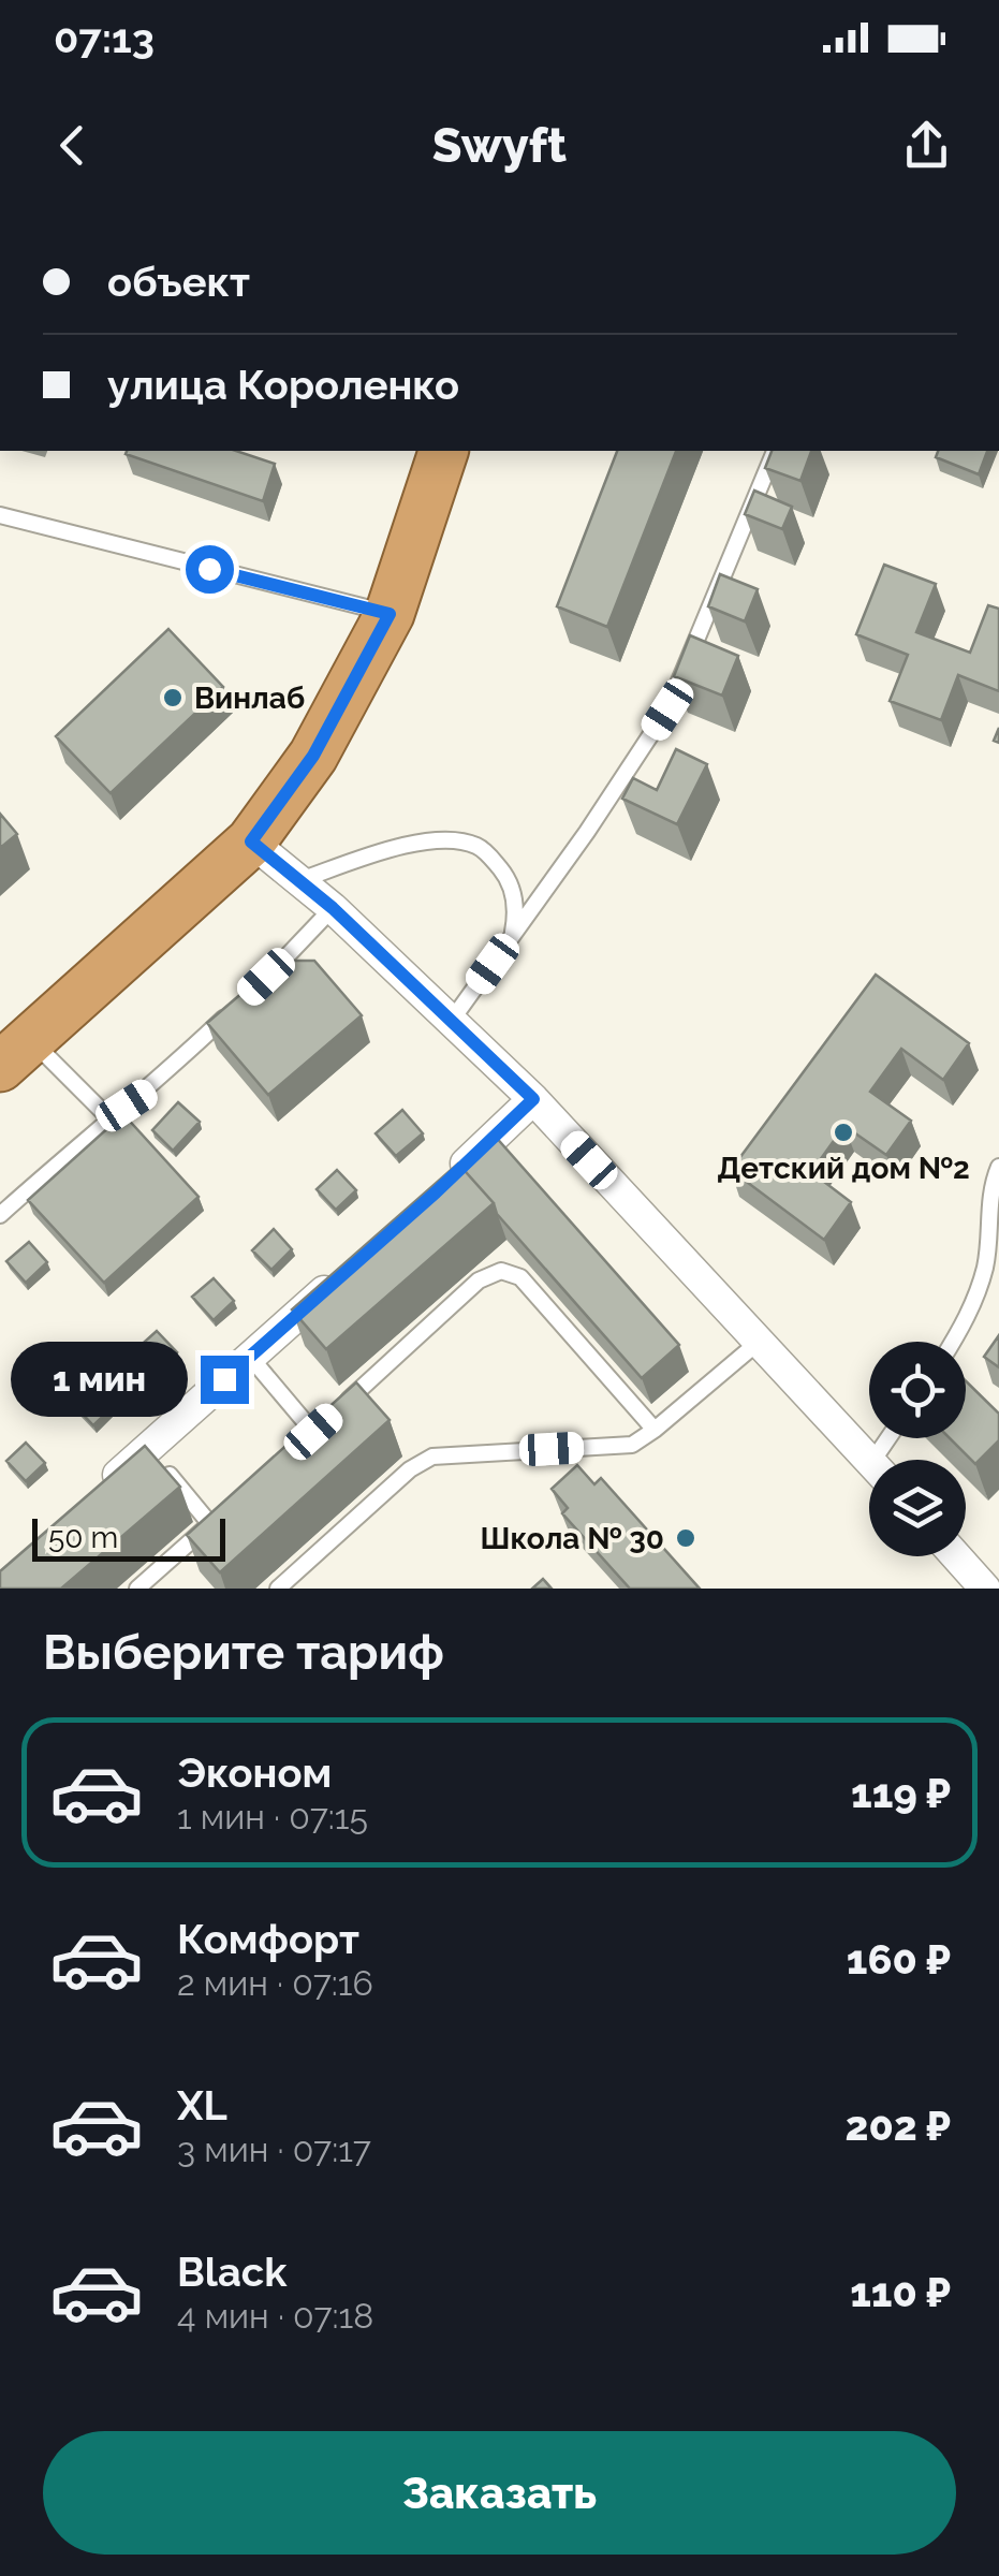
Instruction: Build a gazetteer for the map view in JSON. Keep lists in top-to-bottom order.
{
  "places": ["Винлаб", "Детский дом №2", "Школа № 30"],
  "scale_bar": "50 m",
  "page": {
    "status": "07:13",
    "header": "Swyft",
    "banner": ["объект", "улица Короленко"],
    "bubble": "1 мин",
    "scale": "50 m",
    "heading": "Выберите тариф",
    "list": [
      {
        "name": "Эконом",
        "note": "1 мин · 07:15",
        "value": "119 ₽"
      },
      {
        "name": "Комфорт",
        "note": "2 мин · 07:16",
        "value": "160 ₽"
      },
      {
        "name": "XL",
        "note": "3 мин · 07:17",
        "value": "202 ₽"
      },
      {
        "name": "Black",
        "note": "4 мин · 07:18",
        "value": "110 ₽"
      }
    ],
    "buttons": "Заказать"
  }
}
